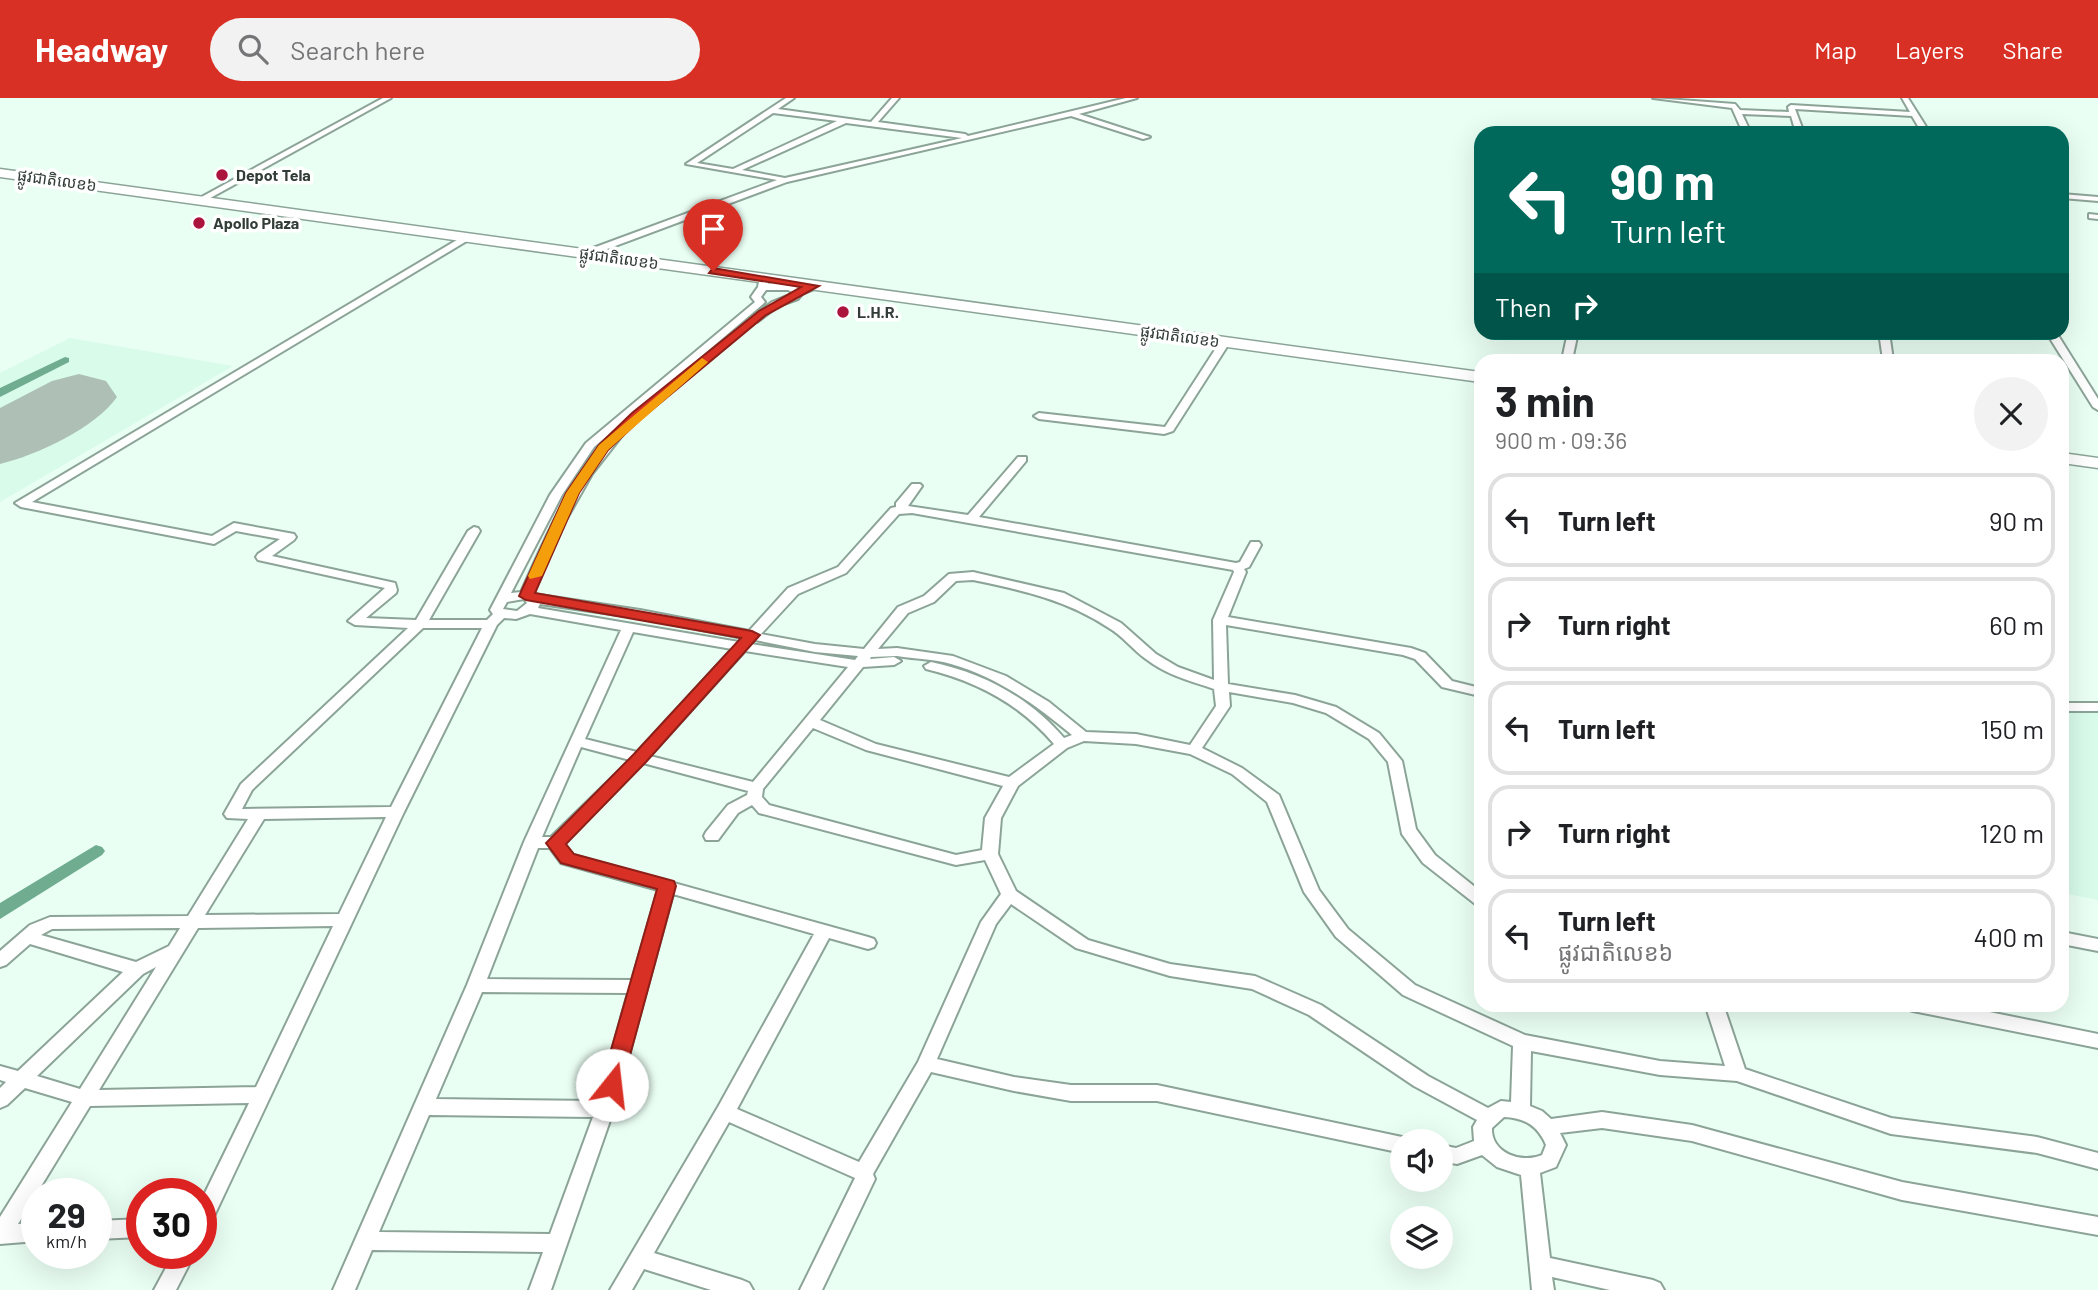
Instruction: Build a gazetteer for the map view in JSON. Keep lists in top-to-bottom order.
{
  "streets": {
    "highway": ["ផ្លូវជាតិលេខ៦"]
  },
  "places": ["Depot Tela", "Apollo Plaza", "L.H.R."],
  "page": {
    "header": "Headway",
    "search": "Search here",
    "nav": ["Map", "Layers", "Share"],
    "turn": ["90 m", "Turn left"],
    "then": "Then",
    "heading": ["3 min", "900 m · 09:36"],
    "list": [
      {
        "name": "Turn left",
        "value": "90 m"
      },
      {
        "name": "Turn right",
        "value": "60 m"
      },
      {
        "name": "Turn left",
        "value": "150 m"
      },
      {
        "name": "Turn right",
        "value": "120 m"
      },
      {
        "name": "Turn left",
        "note": "ផ្លូវជាតិលេខ៦",
        "value": "400 m"
      }
    ],
    "speed": "29 km/h",
    "limit": "30"
  }
}
